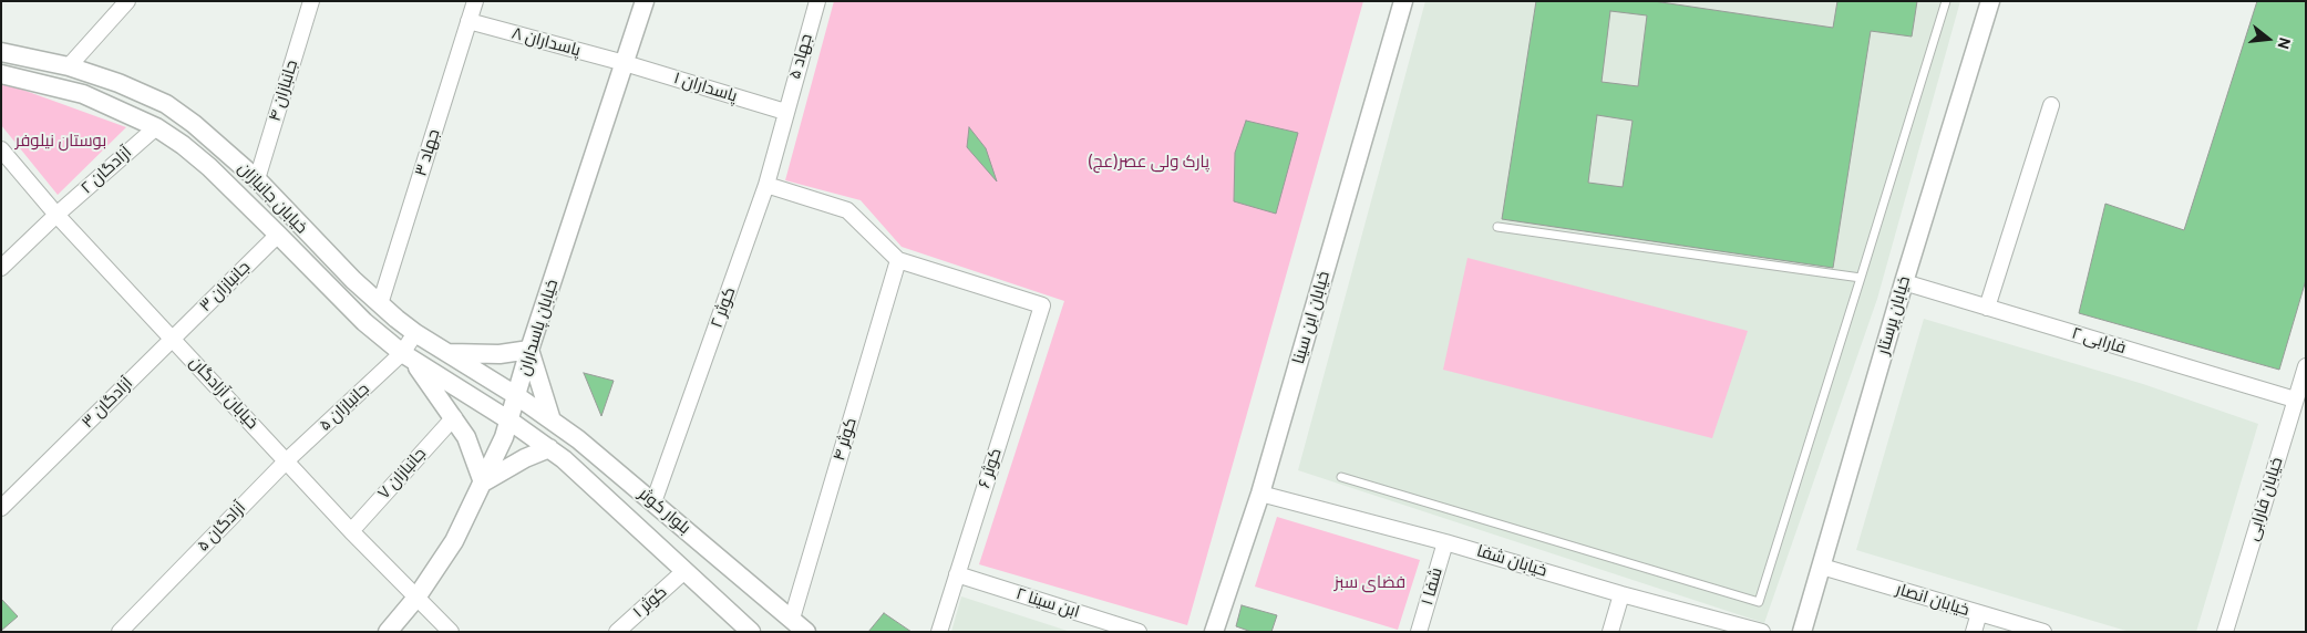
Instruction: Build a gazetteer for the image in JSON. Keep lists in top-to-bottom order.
{
  "streets": {
    "street": [
      "پاسداران ۸",
      "جهاد ۵",
      "پاسداران ۱",
      "جانبازان ۴",
      "جهاد ۳",
      "آزادگان ۲",
      "خیابان جانبازان",
      "جانبازان ۳",
      "کوثر ۲",
      "خیابان پرستار",
      "خیابان ابن سینا",
      "خیابان پاسداران",
      "فارابی ۲",
      "خیابان آزادگان",
      "آزادگان ۳",
      "جانبازان ۵",
      "کوثر ۴",
      "کوثر ۶",
      "جانبازان ۷",
      "خیابان فارابی",
      "بلوار کوثر",
      "آزادگان ۵",
      "خیابان شفا",
      "شفا ۱",
      "خیابان انصار",
      "کوثر ۱",
      "ابن سینا ۲"
    ]
  },
  "crossings": [
    ["پاسداران ۸", "پاسداران ۱"],
    ["پاسداران ۸", "جهاد ۳"],
    ["پاسداران ۸", "خیابان پاسداران"],
    ["جهاد ۵", "پاسداران ۱"],
    ["جهاد ۵", "کوثر ۲"],
    ["پاسداران ۱", "کوثر ۲"],
    ["پاسداران ۱", "خیابان پاسداران"],
    ["جانبازان ۴", "خیابان جانبازان"],
    ["جهاد ۳", "خیابان جانبازان"],
    ["آزادگان ۲", "خیابان جانبازان"],
    ["آزادگان ۲", "خیابان آزادگان"],
    ["خیابان جانبازان", "جانبازان ۳"],
    ["خیابان جانبازان", "خیابان پاسداران"],
    ["خیابان جانبازان", "جانبازان ۵"],
    ["خیابان جانبازان", "بلوار کوثر"],
    ["جانبازان ۳", "خیابان آزادگان"],
    ["جانبازان ۳", "آزادگان ۳"],
    ["کوثر ۲", "بلوار کوثر"],
    ["خیابان پرستار", "فارابی ۲"],
    ["خیابان پرستار", "خیابان انصار"],
    ["خیابان ابن سینا", "خیابان شفا"],
    ["خیابان پاسداران", "خیابان آزادگان"],
    ["خیابان پاسداران", "بلوار کوثر"],
    ["فارابی ۲", "خیابان فارابی"],
    ["خیابان آزادگان", "آزادگان ۳"],
    ["خیابان آزادگان", "جانبازان ۵"],
    ["خیابان آزادگان", "جانبازان ۷"],
    ["خیابان آزادگان", "آزادگان ۵"],
    ["جانبازان ۵", "آزادگان ۵"],
    ["کوثر ۴", "کوثر ۶"],
    ["کوثر ۴", "بلوار کوثر"],
    ["کوثر ۶", "ابن سینا ۲"],
    ["بلوار کوثر", "کوثر ۱"],
    ["خیابان شفا", "شفا ۱"]
  ],
  "parks": ["بوستان نیلوفر", "پارک ولی عصر(عج)", "فضای سبز"],
  "north": "right"
}
